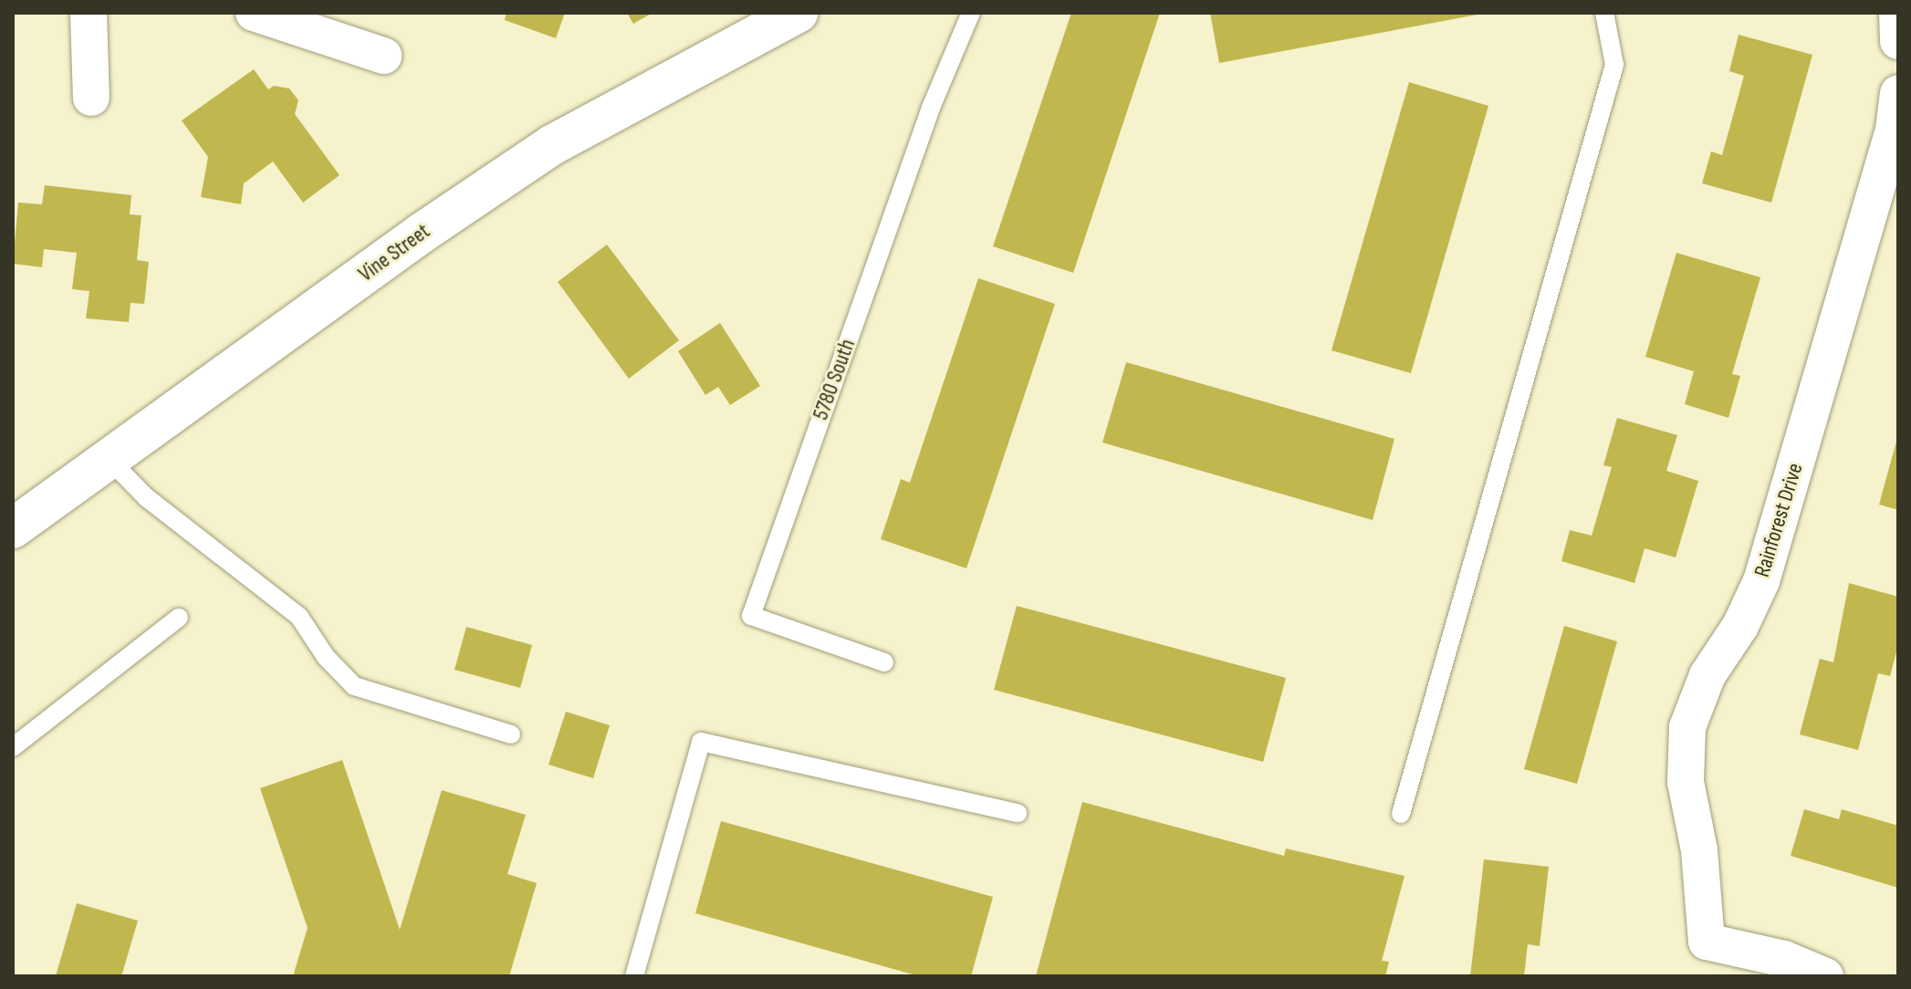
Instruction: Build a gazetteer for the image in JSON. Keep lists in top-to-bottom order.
{
  "streets": {
    "street": ["Vine Street", "Rainforest Drive"],
    "lane": ["5780 South"]
  }
}
